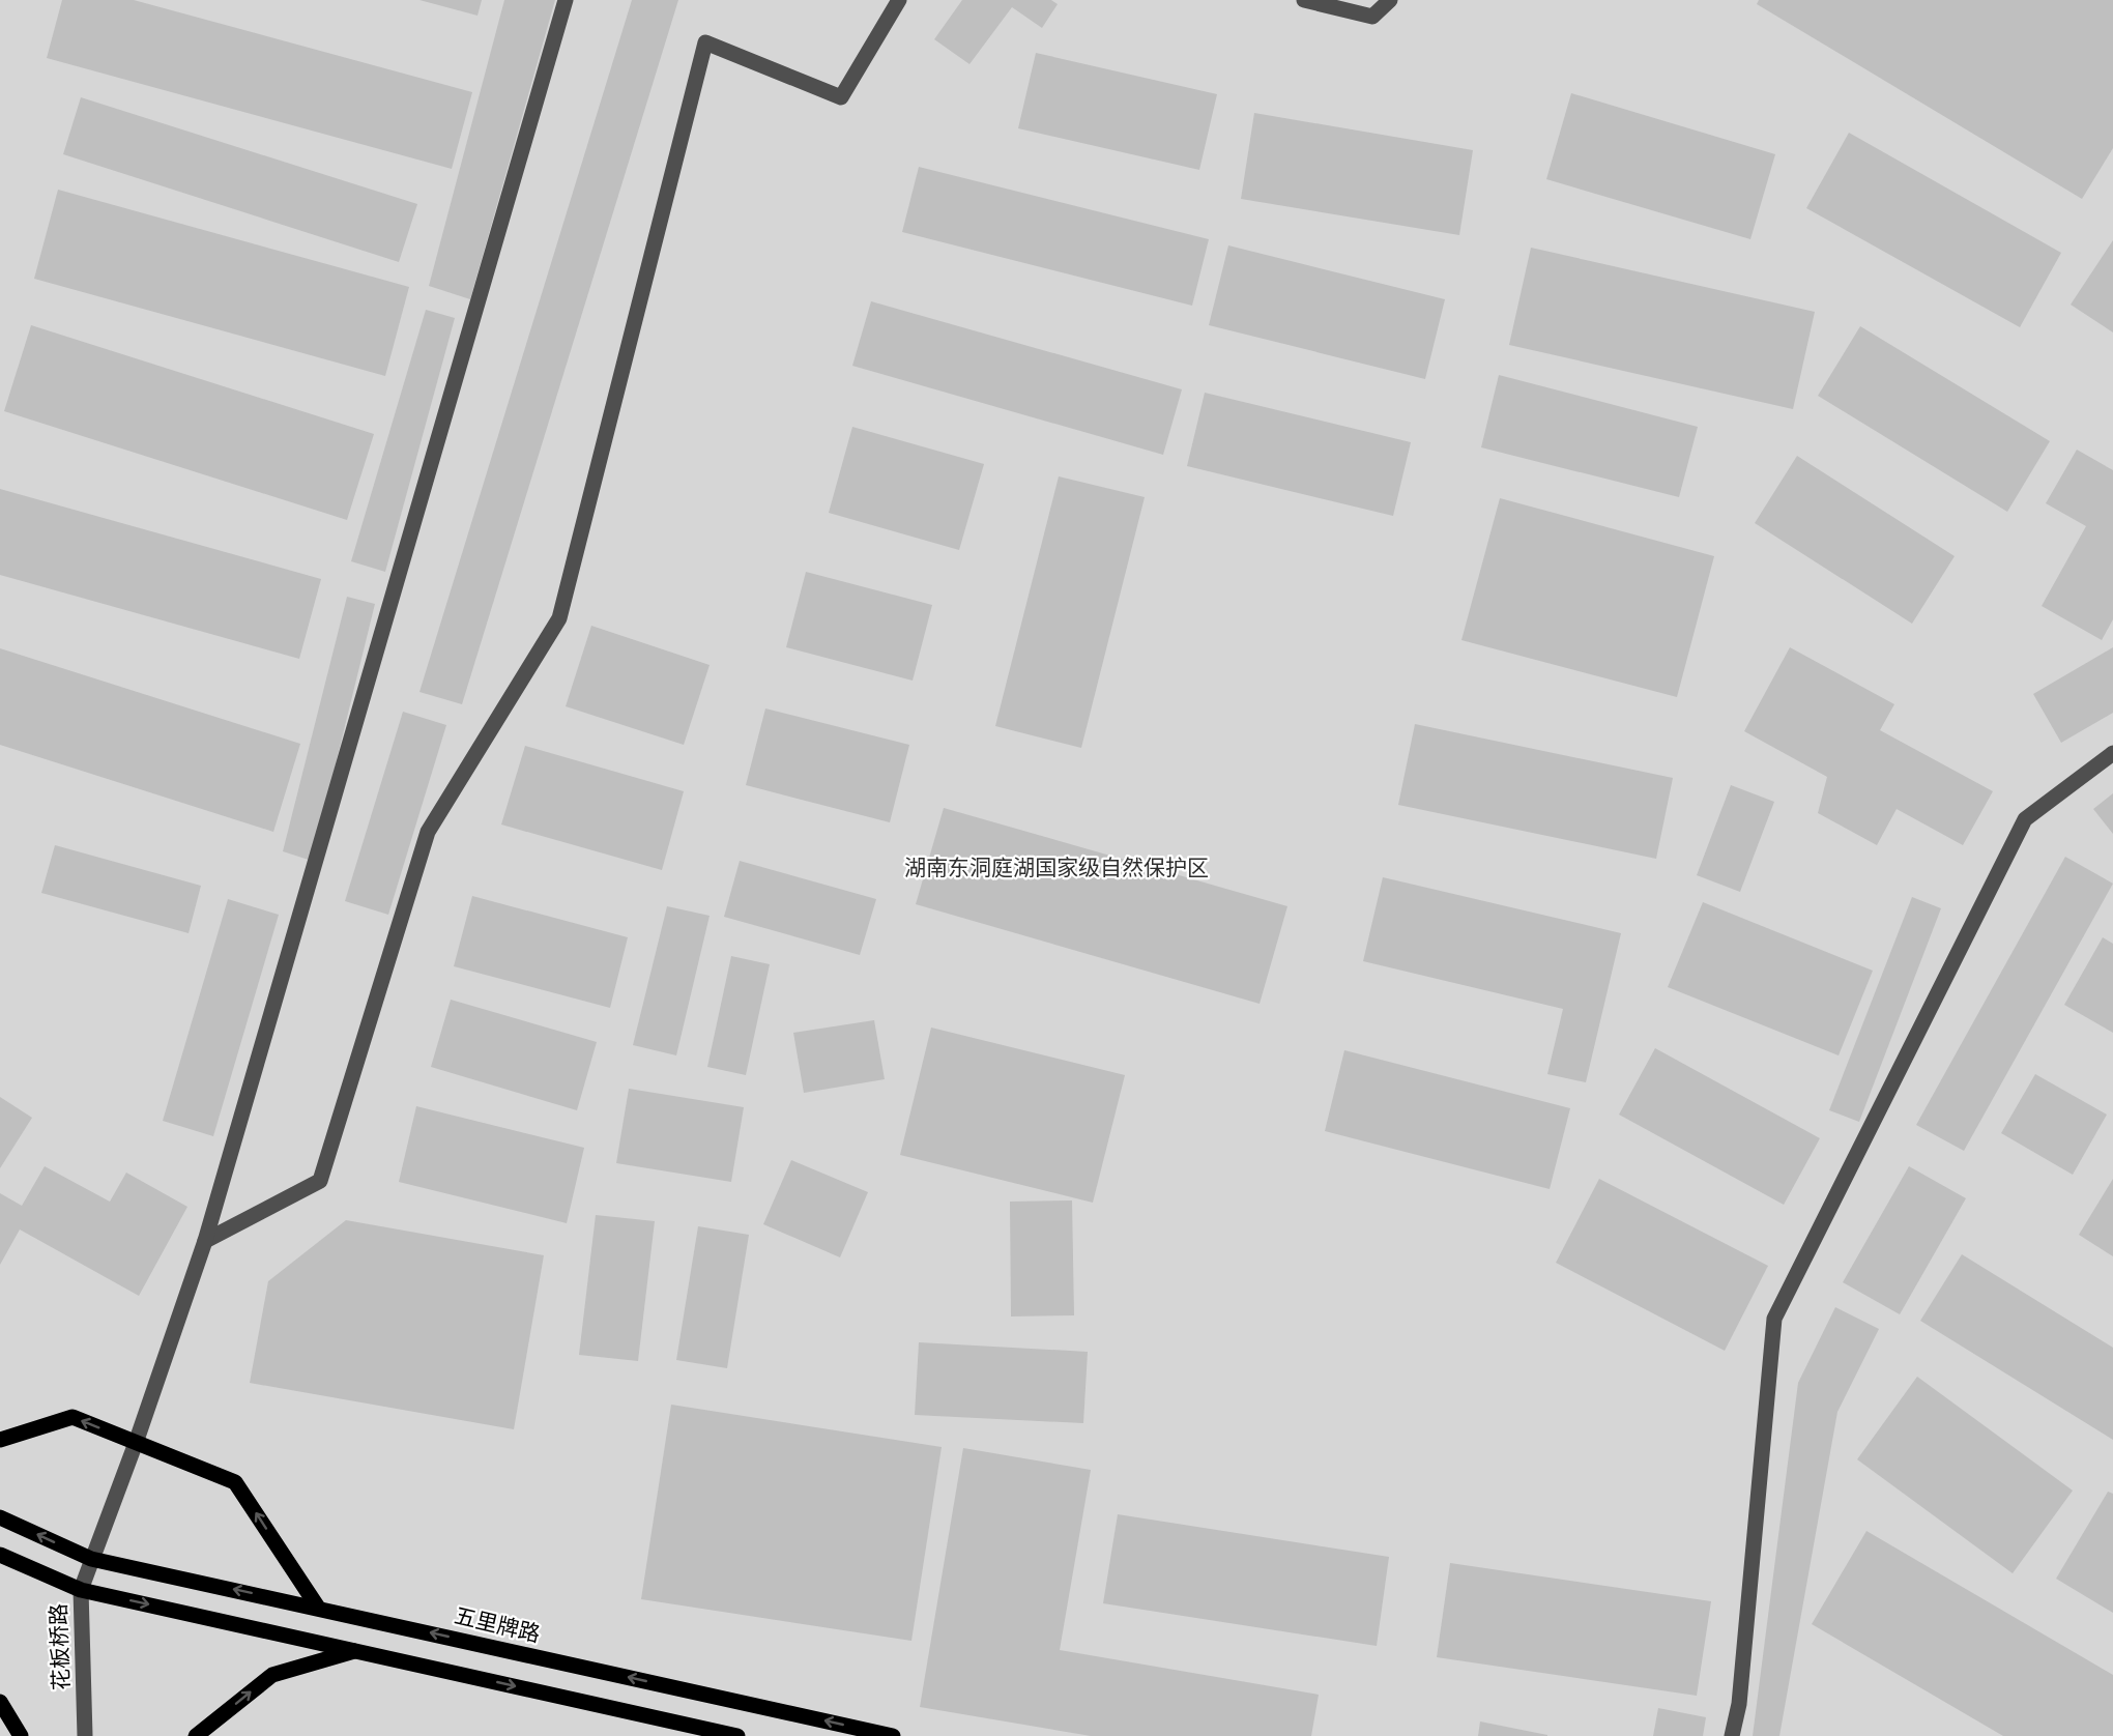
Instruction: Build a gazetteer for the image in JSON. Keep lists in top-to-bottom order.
{
  "streets": {
    "main road": ["五里牌路"],
    "street": ["花板桥路"]
  },
  "crossings": [
    ["五里牌路", "花板桥路"]
  ],
  "parks": ["湖南东洞庭湖国家级自然保护区"]
}
